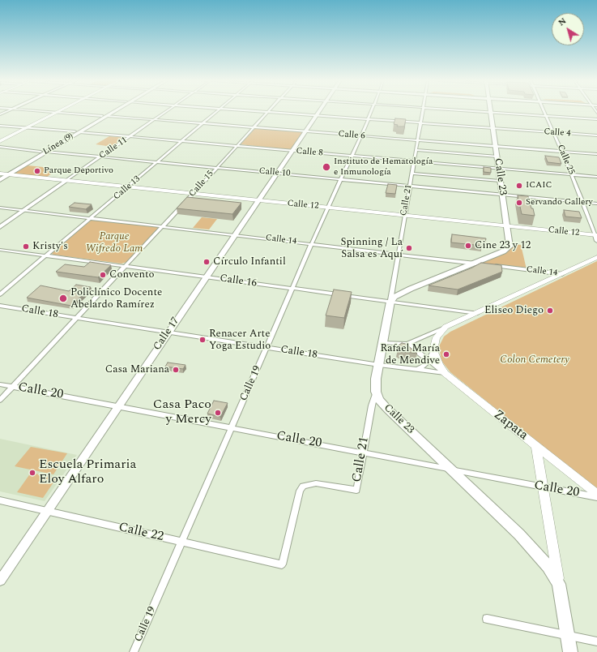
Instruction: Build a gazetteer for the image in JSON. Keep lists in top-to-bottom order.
{
  "streets": {
    "main road": [
      "Línea (9)",
      "Calle 23",
      "Calle 12",
      "Zapata"
    ],
    "street": [
      "Calle 4",
      "Calle 6",
      "Calle 11",
      "Calle 8",
      "Calle 25",
      "Calle 10",
      "Calle 15",
      "Calle 13",
      "Calle 21",
      "Calle 14",
      "Calle 16",
      "Calle 18",
      "Calle 17",
      "Calle 19",
      "Calle 20",
      "Calle 22"
    ]
  },
  "crossings": [
    ["Calle 4", "Calle 25"],
    ["Calle 4", "Calle 23"],
    ["Calle 4", "Calle 15"],
    ["Calle 4", "Calle 21"],
    ["Calle 4", "Calle 17"],
    ["Calle 4", "Calle 19"],
    ["Calle 6", "Línea (9)"],
    ["Calle 6", "Calle 11"],
    ["Calle 6", "Calle 25"],
    ["Calle 6", "Calle 23"],
    ["Calle 6", "Calle 15"],
    ["Calle 6", "Calle 13"],
    ["Calle 6", "Calle 21"],
    ["Calle 6", "Calle 17"],
    ["Calle 6", "Calle 19"],
    ["Línea (9)", "Calle 8"],
    ["Línea (9)", "Calle 10"],
    ["Línea (9)", "Calle 12"],
    ["Calle 11", "Calle 8"],
    ["Calle 11", "Calle 10"],
    ["Calle 11", "Calle 12"],
    ["Calle 11", "Calle 14"],
    ["Calle 8", "Calle 25"],
    ["Calle 8", "Calle 23"],
    ["Calle 8", "Calle 15"],
    ["Calle 8", "Calle 13"],
    ["Calle 8", "Calle 21"],
    ["Calle 8", "Calle 17"],
    ["Calle 8", "Calle 19"],
    ["Calle 25", "Calle 10"],
    ["Calle 25", "Calle 12"],
    ["Calle 10", "Calle 23"],
    ["Calle 10", "Calle 15"],
    ["Calle 10", "Calle 13"],
    ["Calle 10", "Calle 21"],
    ["Calle 10", "Calle 17"],
    ["Calle 10", "Calle 19"],
    ["Calle 23", "Calle 21"],
    ["Calle 23", "Calle 12"],
    ["Calle 23", "Calle 14"],
    ["Calle 23", "Calle 16"],
    ["Calle 23", "Calle 20"],
    ["Calle 15", "Calle 12"],
    ["Calle 15", "Calle 14"],
    ["Calle 15", "Calle 16"],
    ["Calle 15", "Calle 18"],
    ["Calle 15", "Calle 20"],
    ["Calle 13", "Calle 12"],
    ["Calle 13", "Calle 14"],
    ["Calle 13", "Calle 16"],
    ["Calle 21", "Calle 12"],
    ["Calle 21", "Calle 14"],
    ["Calle 21", "Calle 16"],
    ["Calle 21", "Calle 20"],
    ["Calle 21", "Calle 22"],
    ["Calle 12", "Calle 17"],
    ["Calle 12", "Calle 19"],
    ["Calle 14", "Calle 17"],
    ["Calle 14", "Calle 19"],
    ["Calle 16", "Calle 17"],
    ["Calle 16", "Calle 19"],
    ["Calle 18", "Calle 17"],
    ["Calle 18", "Calle 19"],
    ["Calle 18", "Zapata"],
    ["Calle 17", "Calle 20"],
    ["Calle 17", "Calle 22"],
    ["Calle 19", "Calle 20"],
    ["Calle 19", "Calle 22"]
  ],
  "parks": ["Parque Wifredo Lam", "Colon Cemetery"],
  "places": [
    "Instituto de Hematología e Inmunología",
    "Parque Deportivo",
    "ICAIC",
    "Servando Gallery",
    "Cine 23 y 12",
    "Kristy's",
    "Spinning / La Salsa es Aquí",
    "Círculo Infantil",
    "Convento",
    "Policlínico Docente Abelardo Ramírez",
    "Eliseo Diego",
    "Renacer Arte Yoga Estudio",
    "Rafael María de Mendive",
    "Casa Mariana",
    "Casa Paco y Mercy",
    "Escuela Primaria Eloy Alfaro"
  ],
  "north": "top left"
}
